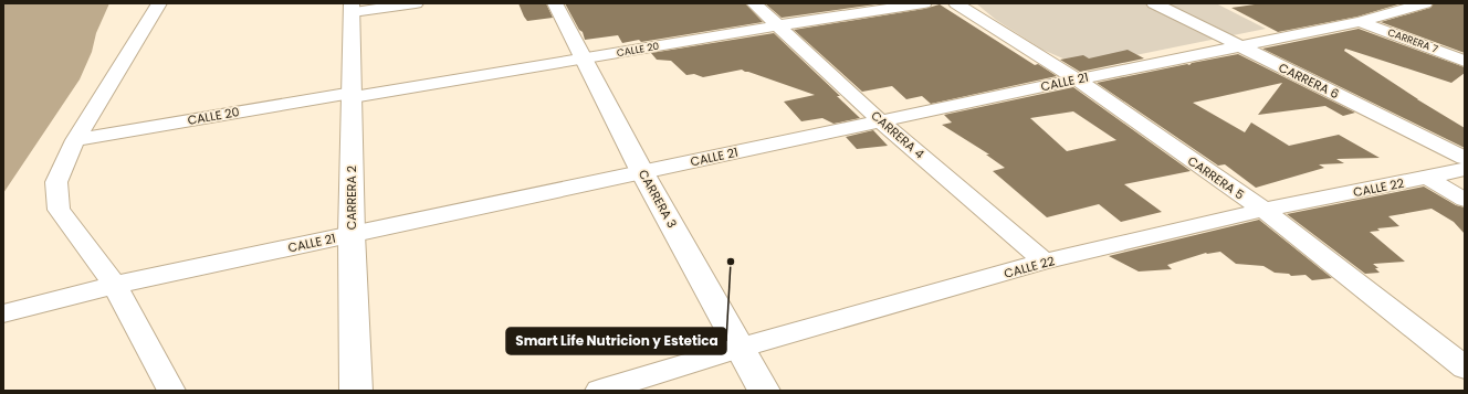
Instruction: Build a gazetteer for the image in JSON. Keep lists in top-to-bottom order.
{
  "streets": {
    "main road": ["CARRERA 2", "CARRERA 3"],
    "street": [
      "CARRERA 7",
      "CALLE 20",
      "CARRERA 6",
      "CALLE 21",
      "CARRERA 4",
      "CARRERA 5",
      "CALLE 22"
    ]
  },
  "crossings": [
    ["CARRERA 7", "CALLE 21"],
    ["CALLE 20", "CARRERA 4"],
    ["CALLE 20", "CARRERA 2"],
    ["CALLE 20", "CARRERA 3"],
    ["CARRERA 6", "CALLE 21"],
    ["CALLE 21", "CARRERA 4"],
    ["CALLE 21", "CARRERA 5"],
    ["CALLE 21", "CARRERA 2"],
    ["CALLE 21", "CARRERA 3"],
    ["CARRERA 4", "CALLE 22"],
    ["CARRERA 5", "CALLE 22"],
    ["CALLE 22", "CARRERA 3"]
  ],
  "places": ["Smart Life Nutricion y Estetica"]
}
